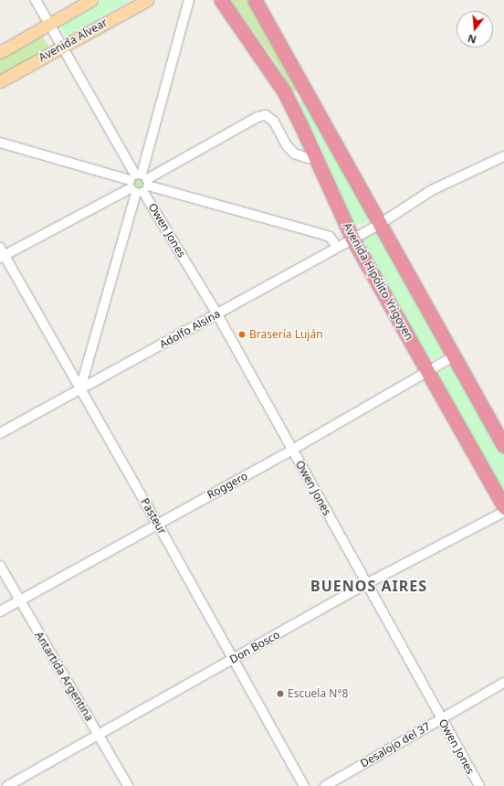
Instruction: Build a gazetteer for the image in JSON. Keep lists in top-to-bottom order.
{
  "streets": {
    "highway": ["Avenida Hipólito Yrigoyen"],
    "main road": ["Avenida Alvear"],
    "street": [
      "Owen Jones",
      "Adolfo Alsina",
      "Roggero",
      "Pasteur",
      "Don Bosco",
      "Antartida Argentina",
      "Desalojo del 37"
    ]
  },
  "crossings": [
    ["Avenida Alvear", "Owen Jones"],
    ["Owen Jones", "Adolfo Alsina"],
    ["Owen Jones", "Roggero"],
    ["Owen Jones", "Don Bosco"],
    ["Owen Jones", "Desalojo del 37"],
    ["Avenida Hipólito Yrigoyen", "Adolfo Alsina"],
    ["Avenida Hipólito Yrigoyen", "Roggero"],
    ["Avenida Hipólito Yrigoyen", "Don Bosco"],
    ["Adolfo Alsina", "Pasteur"],
    ["Roggero", "Pasteur"],
    ["Roggero", "Antartida Argentina"],
    ["Pasteur", "Don Bosco"],
    ["Don Bosco", "Antartida Argentina"]
  ],
  "districts": ["BUENOS AIRES"],
  "places": ["Brasería Luján", "Escuela N°8"],
  "north": "bottom"
}
